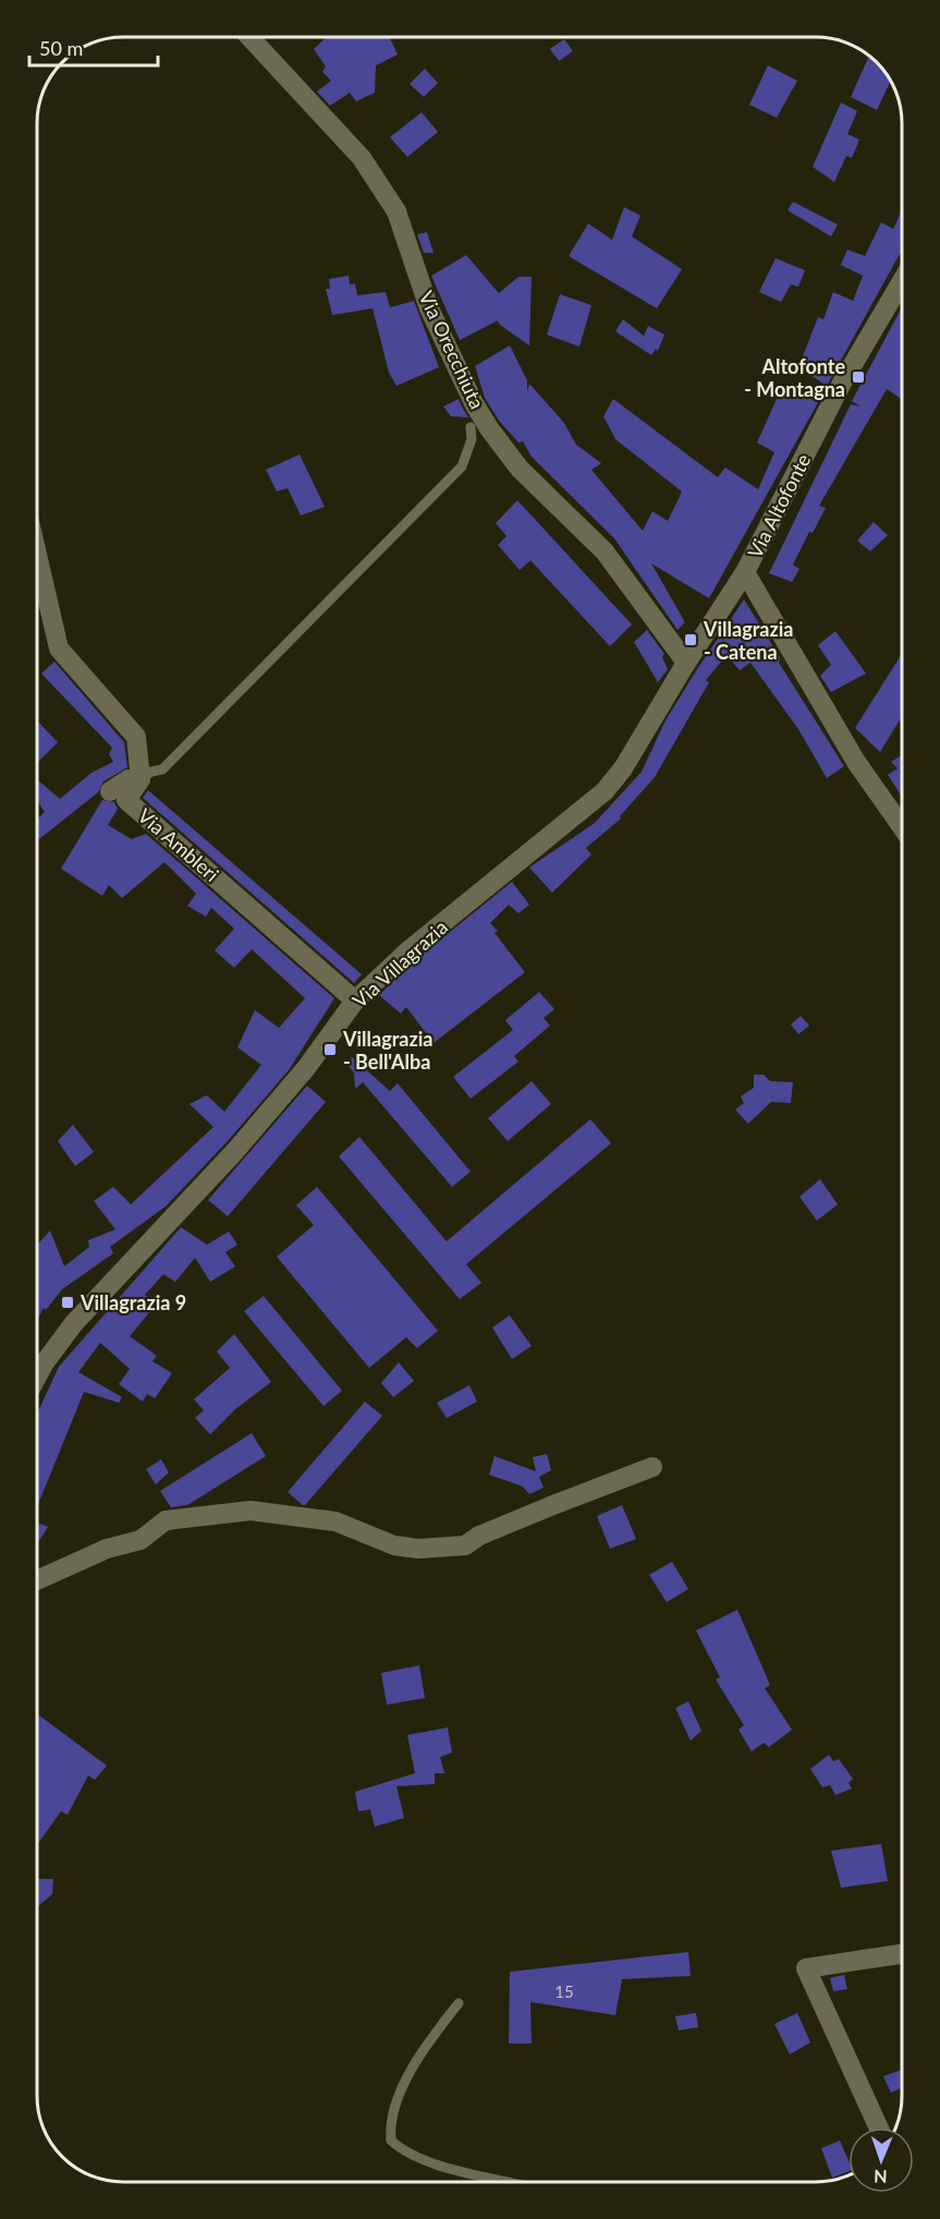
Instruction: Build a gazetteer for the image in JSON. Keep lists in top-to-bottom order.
{
  "streets": {
    "street": [
      "Via Orecchiuta",
      "Via Altofonte",
      "Via Ambleri",
      "Via Villagrazia"
    ]
  },
  "crossings": [
    ["Via Orecchiuta", "Via Villagrazia"],
    ["Via Altofonte", "Via Villagrazia"],
    ["Via Ambleri", "Via Villagrazia"]
  ],
  "places": {
    "transit": [
      "Altofonte - Montagna",
      "Villagrazia - Catena",
      "Villagrazia - Bell'Alba",
      "Villagrazia 9"
    ]
  },
  "house_numbers": ["15"],
  "scale_bar": "50 m",
  "north": "bottom"
}
